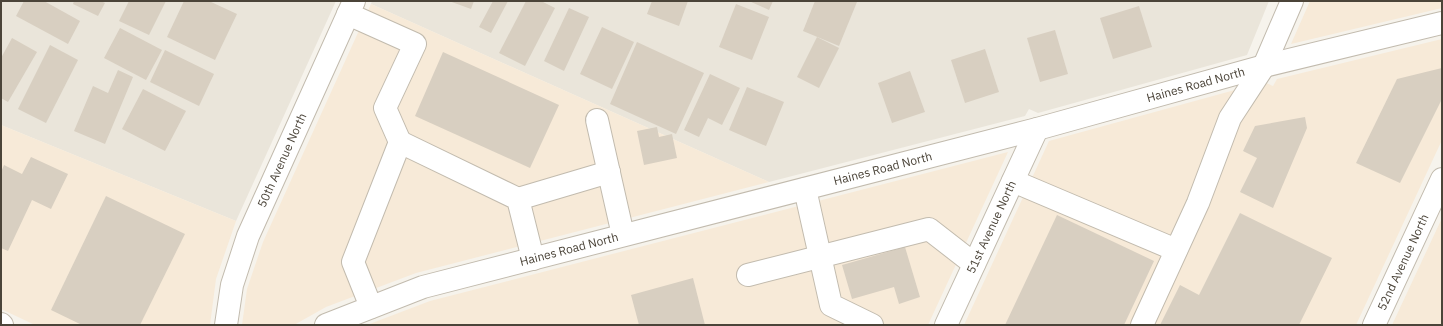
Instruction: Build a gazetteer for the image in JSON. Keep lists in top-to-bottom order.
{
  "streets": {
    "street": [
      "Haines Road North",
      "50th Avenue North",
      "51st Avenue North",
      "52nd Avenue North"
    ]
  },
  "crossings": [
    ["Haines Road North", "51st Avenue North"]
  ]
}
